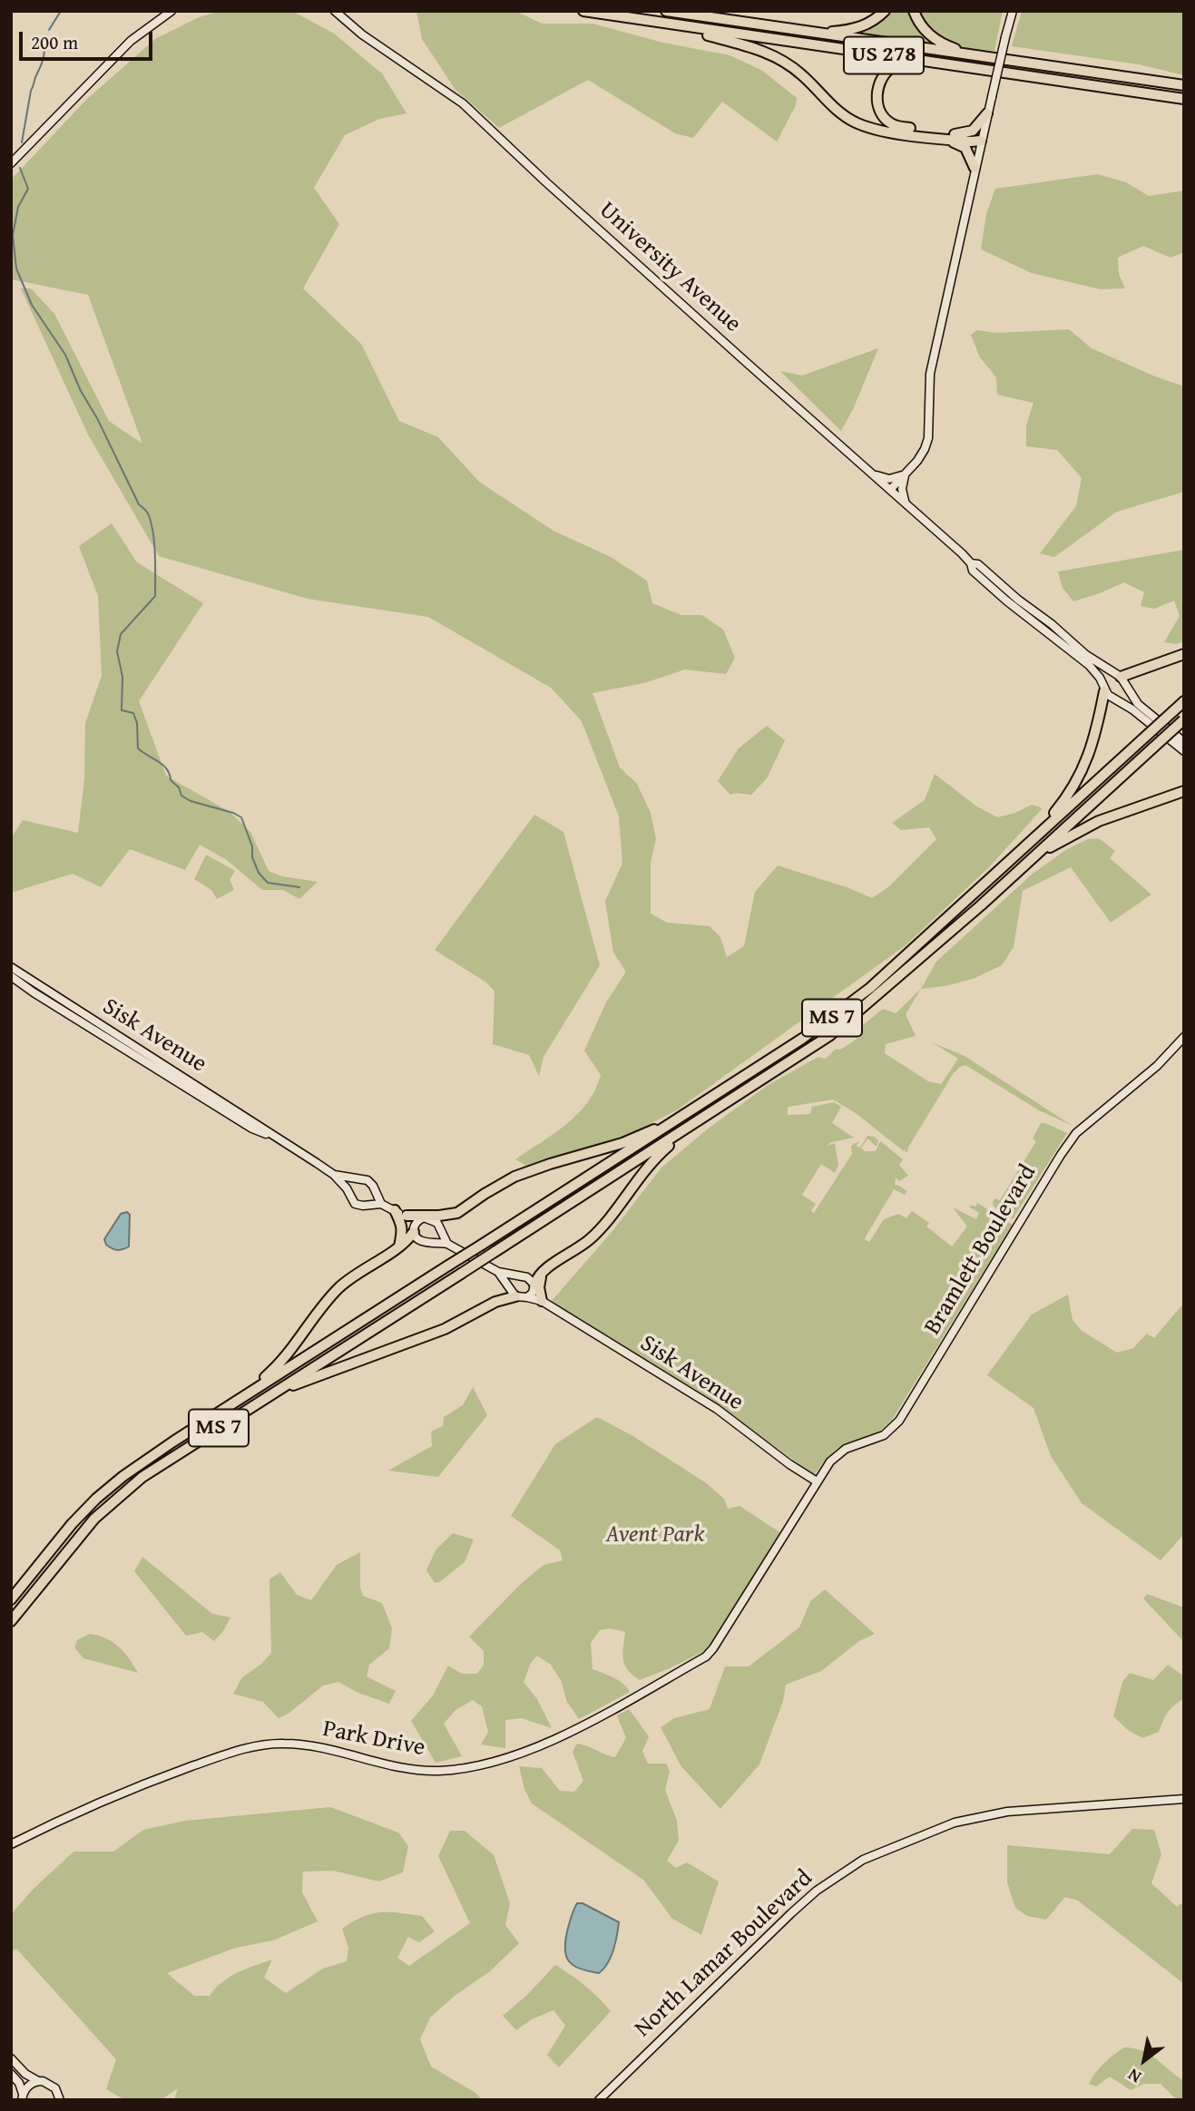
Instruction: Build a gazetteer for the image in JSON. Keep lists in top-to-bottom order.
{
  "streets": {
    "highway": ["US 278", "MS 7"],
    "street": [
      "University Avenue",
      "Sisk Avenue",
      "Bramlett Boulevard",
      "Park Drive",
      "North Lamar Boulevard"
    ]
  },
  "crossings": [
    ["Sisk Avenue", "Bramlett Boulevard"],
    ["Sisk Avenue", "Park Drive"],
    ["Bramlett Boulevard", "Park Drive"]
  ],
  "parks": ["Avent Park"],
  "scale_bar": "200 m",
  "north": "bottom left"
}
